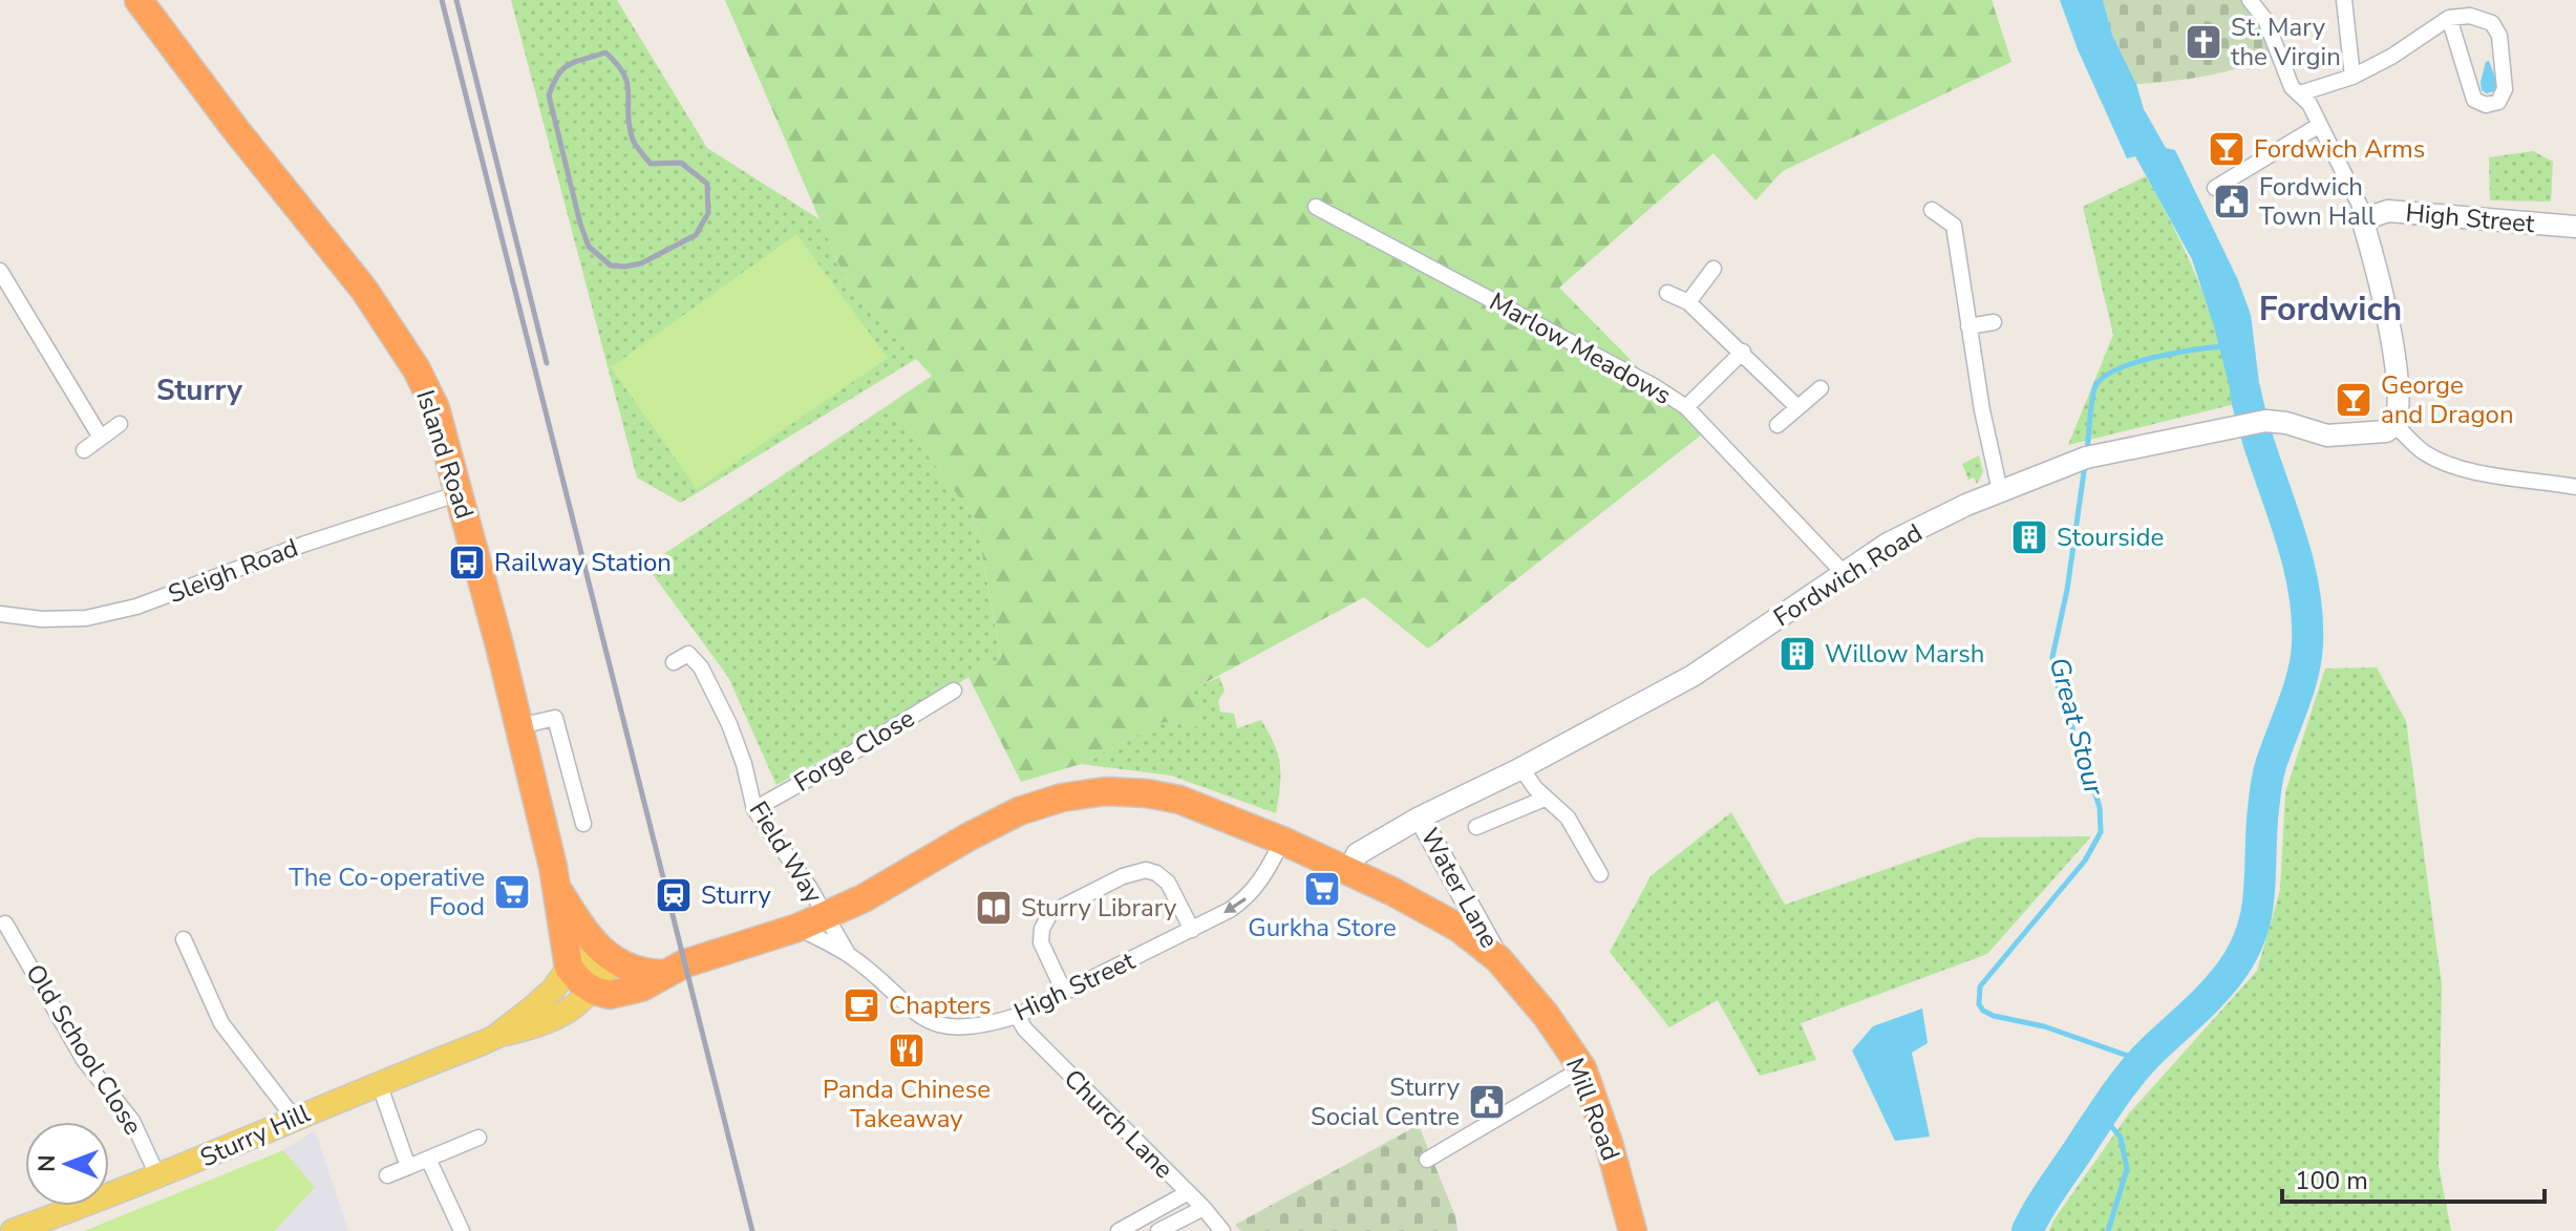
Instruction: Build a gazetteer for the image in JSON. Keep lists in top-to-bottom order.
{
  "streets": {
    "highway": ["Island Road", "Mill Road"],
    "main road": ["Sturry Hill"],
    "street": [
      "High Street",
      "Marlow Meadows",
      "Sleigh Road",
      "Fordwich Road",
      "Forge Close",
      "Field Way",
      "Water Lane",
      "Old School Close",
      "Church Lane"
    ]
  },
  "crossings": [
    ["High Street", "Field Way"],
    ["High Street", "Mill Road"],
    ["High Street", "Church Lane"],
    ["Marlow Meadows", "Fordwich Road"],
    ["Island Road", "Sleigh Road"],
    ["Island Road", "Sturry Hill"],
    ["Fordwich Road", "Water Lane"],
    ["Fordwich Road", "Mill Road"],
    ["Forge Close", "Field Way"],
    ["Field Way", "Mill Road"],
    ["Water Lane", "Mill Road"],
    ["Old School Close", "Sturry Hill"],
    ["Mill Road", "Sturry Hill"]
  ],
  "districts": ["Fordwich", "Sturry"],
  "water": ["Great Stour"],
  "places": {
    "church": ["St. Mary the Virgin"],
    "bar": ["Fordwich Arms", "George and Dragon"],
    "public building": ["Fordwich Town Hall", "Sturry Social Centre"],
    "building": ["Stourside", "Willow Marsh"],
    "bus stop": ["Railway Station"],
    "supermarket": ["Gurkha Store", "The Co-operative Food"],
    "station": ["Sturry"],
    "library": ["Sturry Library"],
    "cafe": ["Chapters"],
    "restaurant": ["Panda Chinese Takeaway"]
  },
  "scale_bar": "100 m",
  "north": "left"
}
